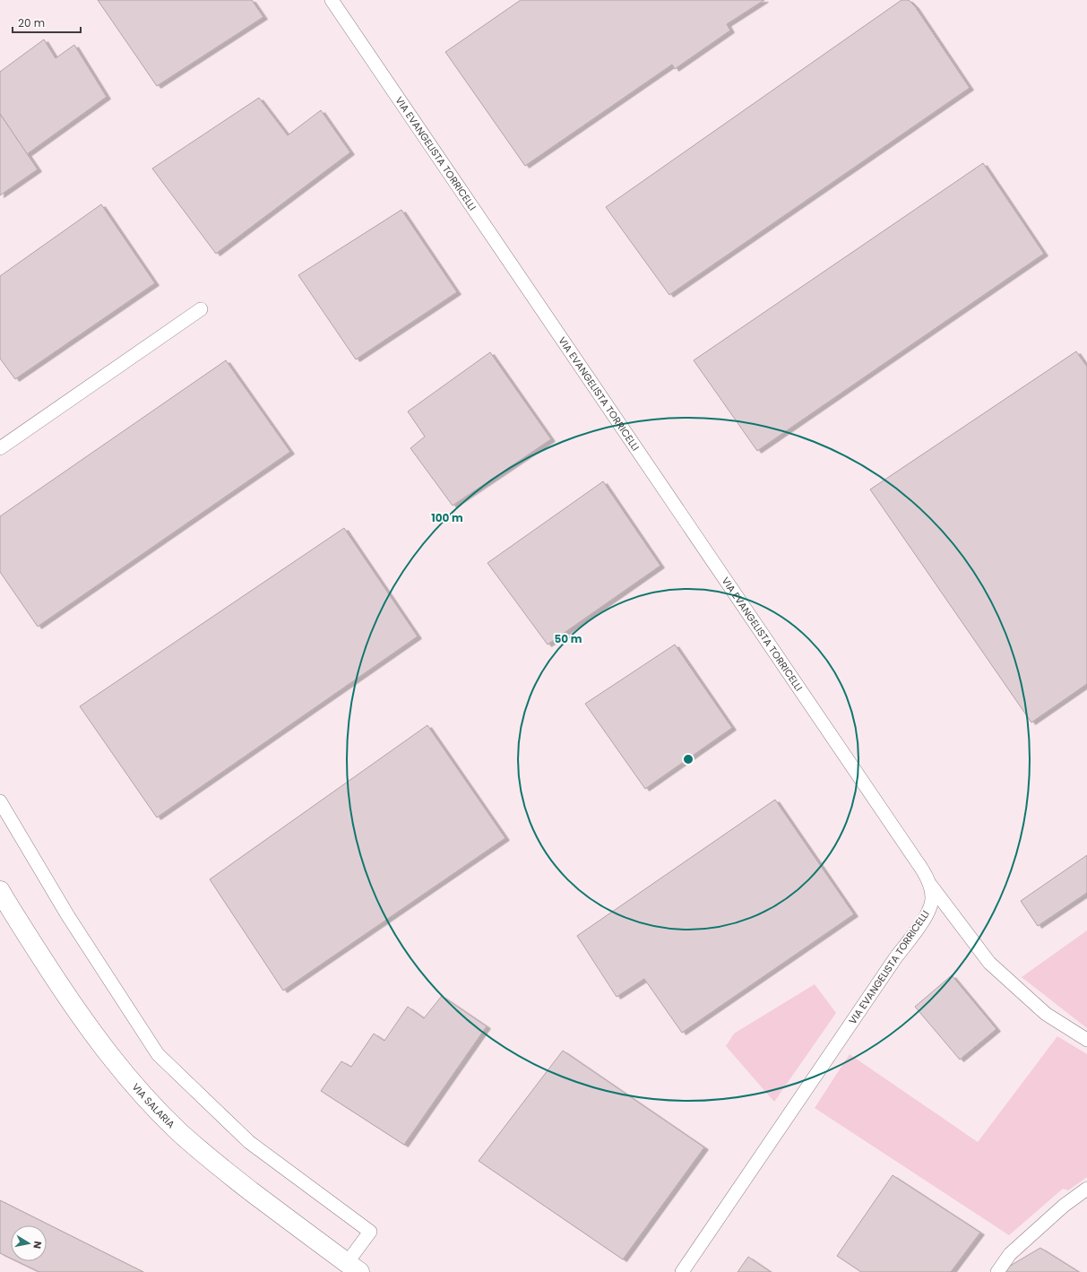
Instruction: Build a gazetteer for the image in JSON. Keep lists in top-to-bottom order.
{
  "streets": {
    "main road": ["VIA SALARIA"],
    "lane": ["VIA EVANGELISTA TORRICELLI"]
  },
  "scale_bar": "20 m",
  "north": "right",
  "rings": ["100 m", "50 m"]
}
